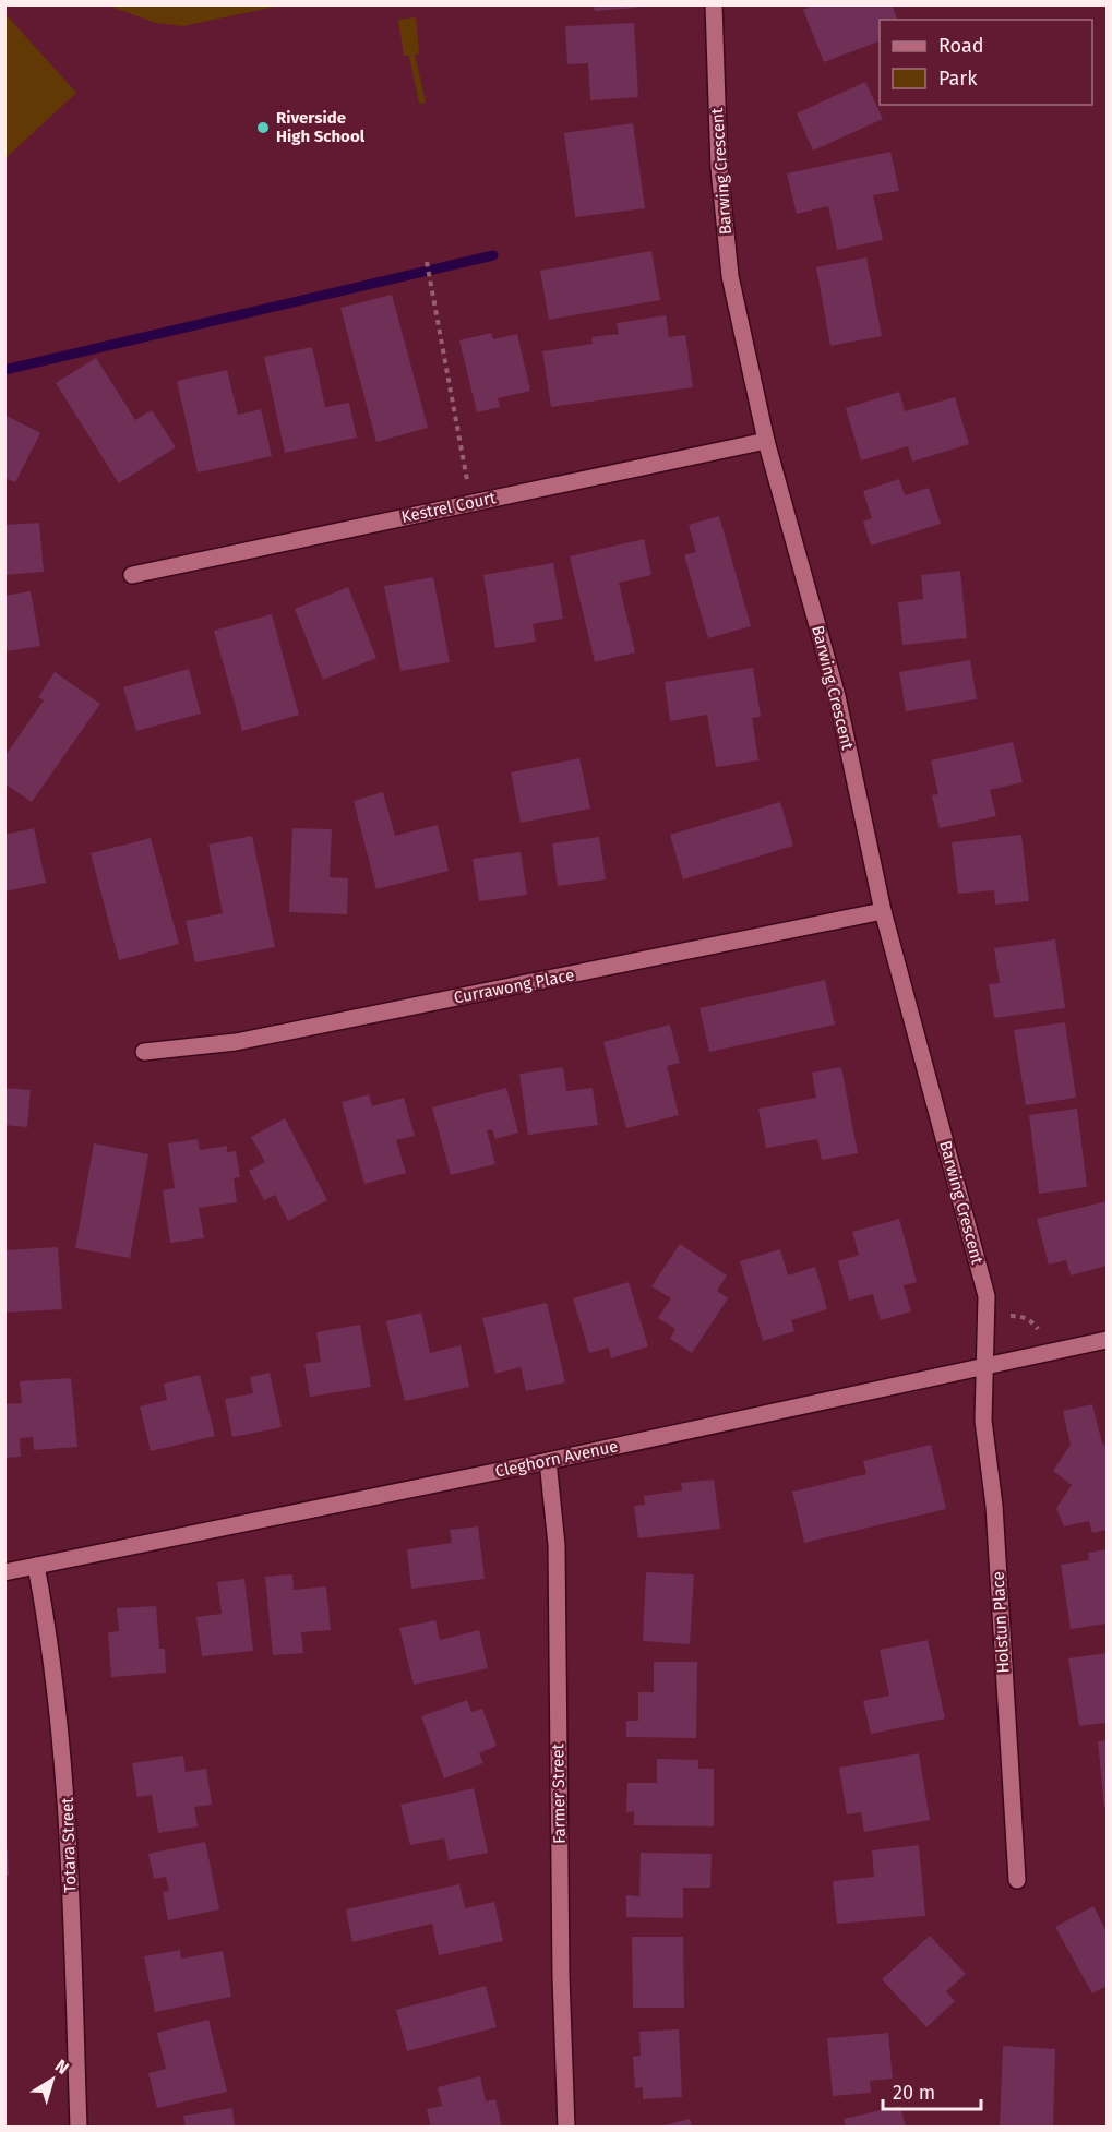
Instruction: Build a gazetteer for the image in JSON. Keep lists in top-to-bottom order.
{
  "streets": {
    "street": [
      "Barwing Crescent",
      "Kestrel Court",
      "Currawong Place",
      "Cleghorn Avenue",
      "Holstun Place",
      "Farmer Street",
      "Totara Street"
    ]
  },
  "crossings": [
    ["Barwing Crescent", "Kestrel Court"],
    ["Barwing Crescent", "Currawong Place"],
    ["Barwing Crescent", "Cleghorn Avenue"],
    ["Barwing Crescent", "Holstun Place"],
    ["Cleghorn Avenue", "Holstun Place"],
    ["Cleghorn Avenue", "Farmer Street"],
    ["Cleghorn Avenue", "Totara Street"]
  ],
  "places": ["Riverside High School"],
  "legend": ["Road", "Park"],
  "scale_bar": "20 m",
  "north": "top right"
}
